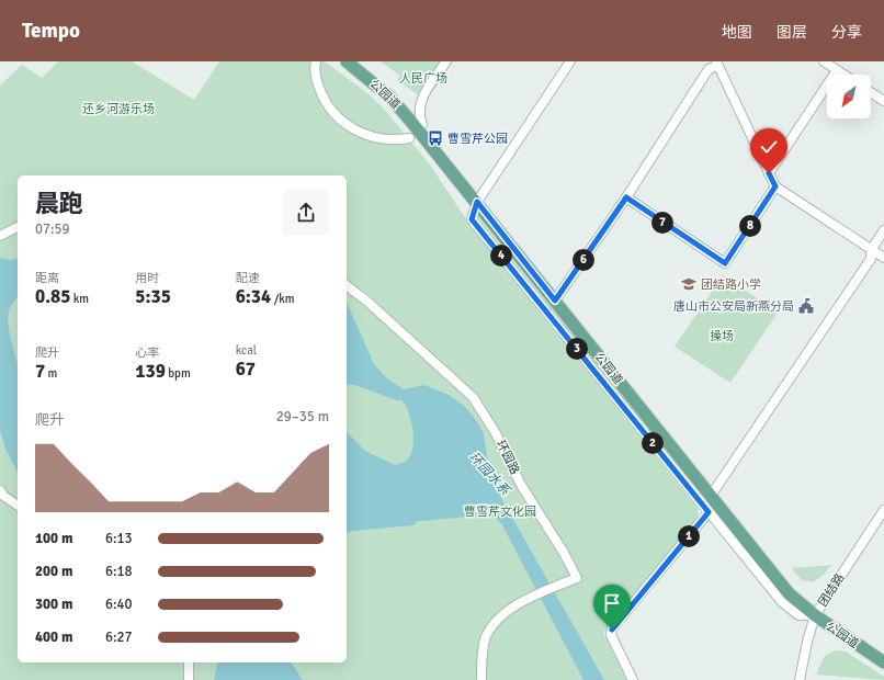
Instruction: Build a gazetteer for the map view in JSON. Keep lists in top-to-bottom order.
{
  "streets": {
    "main road": ["公园道"],
    "street": ["环园路", "团结路"]
  },
  "crossings": [
    ["公园道", "团结路"]
  ],
  "water": ["环园水系"],
  "parks": [
    "人民广场",
    "还乡河游乐场",
    "操场",
    "曹雪芹文化园"
  ],
  "places": {
    "bus stop": ["曹雪芹公园"],
    "school or university": ["团结路小学"],
    "public building": ["唐山市公安局新燕分局"]
  },
  "north": "bottom left",
  "page": {
    "header": "Tempo",
    "nav": ["地图", "图层", "分享"],
    "heading": ["晨跑", "07:59"],
    "pins": [
      "7",
      "8",
      "4",
      "6",
      "3",
      "2",
      "1"
    ],
    "stats": [
      ["距离", "0.85 km"],
      ["用时", "5:35"],
      ["配速", "6:34 /km"],
      ["爬升", "7 m"],
      ["心率", "139 bpm"],
      ["kcal", "67"]
    ],
    "chart": ["爬升", "29–35 m"],
    "list": [
      {
        "name": "100 m",
        "note": "6:13"
      },
      {
        "name": "200 m",
        "note": "6:18"
      },
      {
        "name": "300 m",
        "note": "6:40"
      },
      {
        "name": "400 m",
        "note": "6:27"
      }
    ]
  }
}
